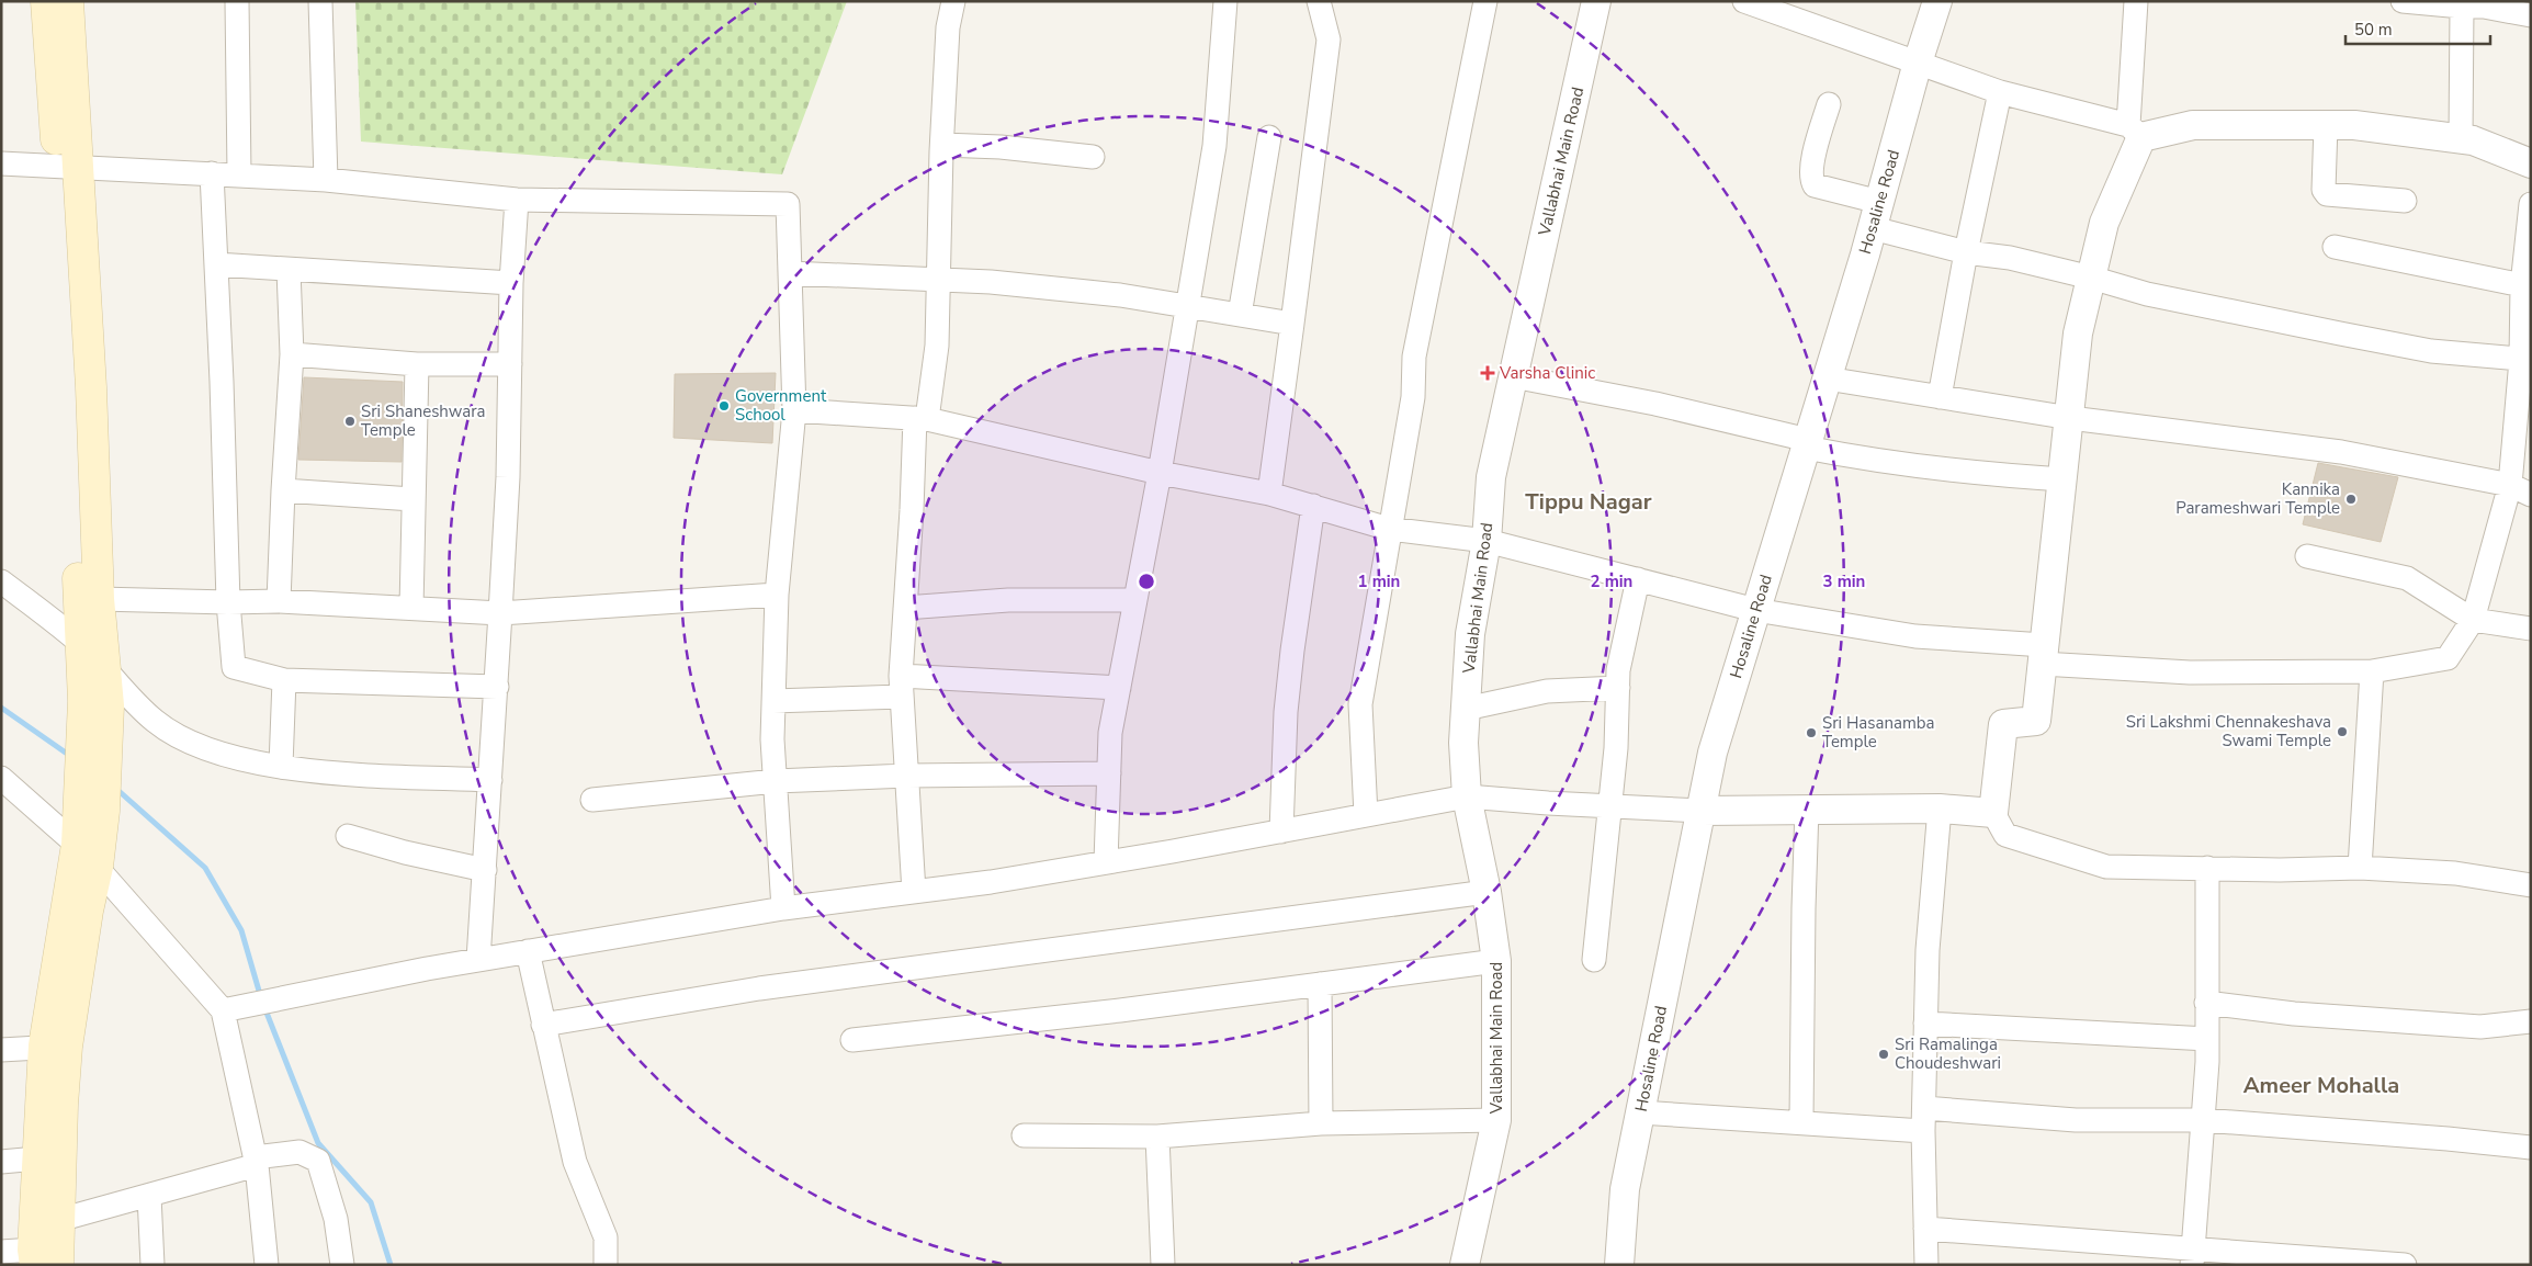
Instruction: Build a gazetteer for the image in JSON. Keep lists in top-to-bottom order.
{
  "streets": {
    "street": ["Vallabhai Main Road", "Hosaline Road"]
  },
  "districts": ["Tippu Nagar", "Ameer Mohalla"],
  "places": {
    "health": ["Varsha Clinic"],
    "other": [
      "Government School",
      "Sri Shaneshwara Temple",
      "Kannika Parameshwari Temple",
      "Sri Lakshmi Chennakeshava Swami Temple",
      "Sri Hasanamba Temple",
      "Sri Ramalinga Choudeshwari"
    ]
  },
  "scale_bar": "50 m",
  "rings": ["1 min", "2 min", "3 min"]
}
